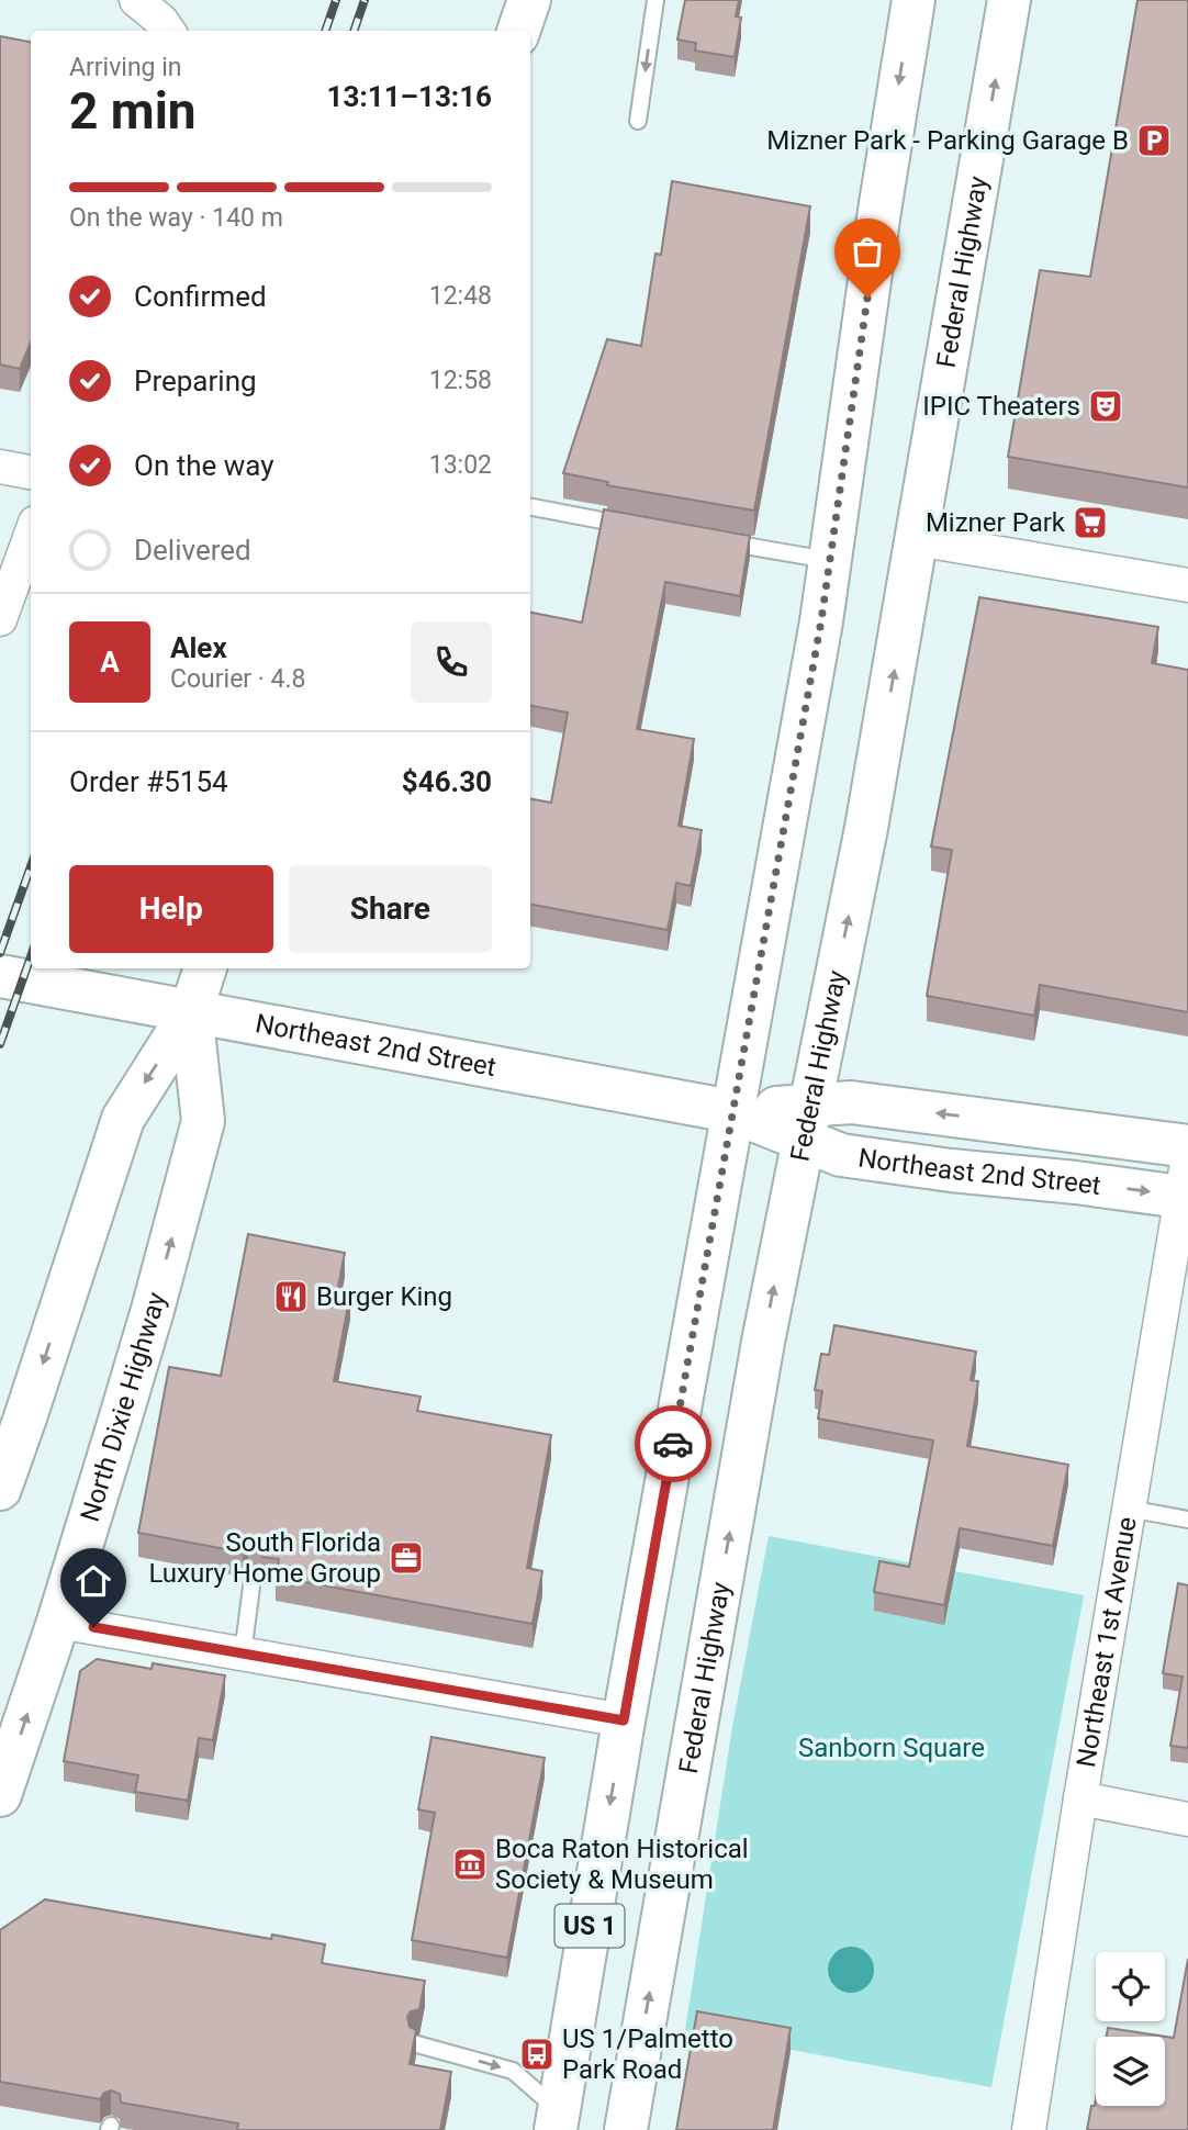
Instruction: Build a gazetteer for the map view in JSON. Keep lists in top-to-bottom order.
{
  "streets": {
    "main road": [
      "Federal Highway",
      "Northeast 2nd Street",
      "North Dixie Highway",
      "US 1"
    ],
    "street": ["Northeast 1st Avenue"]
  },
  "crossings": [
    ["Federal Highway", "Northeast 2nd Street"],
    ["Northeast 2nd Street", "North Dixie Highway"],
    ["Northeast 2nd Street", "Northeast 1st Avenue"],
    ["Northeast 2nd Street", "US 1"]
  ],
  "parks": ["Sanborn Square"],
  "places": {
    "parking": ["Mizner Park - Parking Garage B"],
    "theatre": ["IPIC Theaters"],
    "supermarket": ["Mizner Park"],
    "restaurant": ["Burger King"],
    "office": ["South Florida Luxury Home Group"],
    "museum": ["Boca Raton Historical Society & Museum"],
    "bus stop": ["US 1/Palmetto Park Road"]
  },
  "page": {
    "heading": ["2 min", "Arriving in", "13:11–13:16"],
    "panel": [
      "Alex",
      "Courier · 4.8",
      "Order #5154",
      "$46.30"
    ],
    "bar": "On the way · 140 m",
    "list": [
      ["Confirmed", "12:48"],
      ["Preparing", "12:58"],
      ["On the way", "13:02"],
      "Delivered"
    ],
    "round": "A",
    "buttons": ["Help", "Share"]
  }
}
